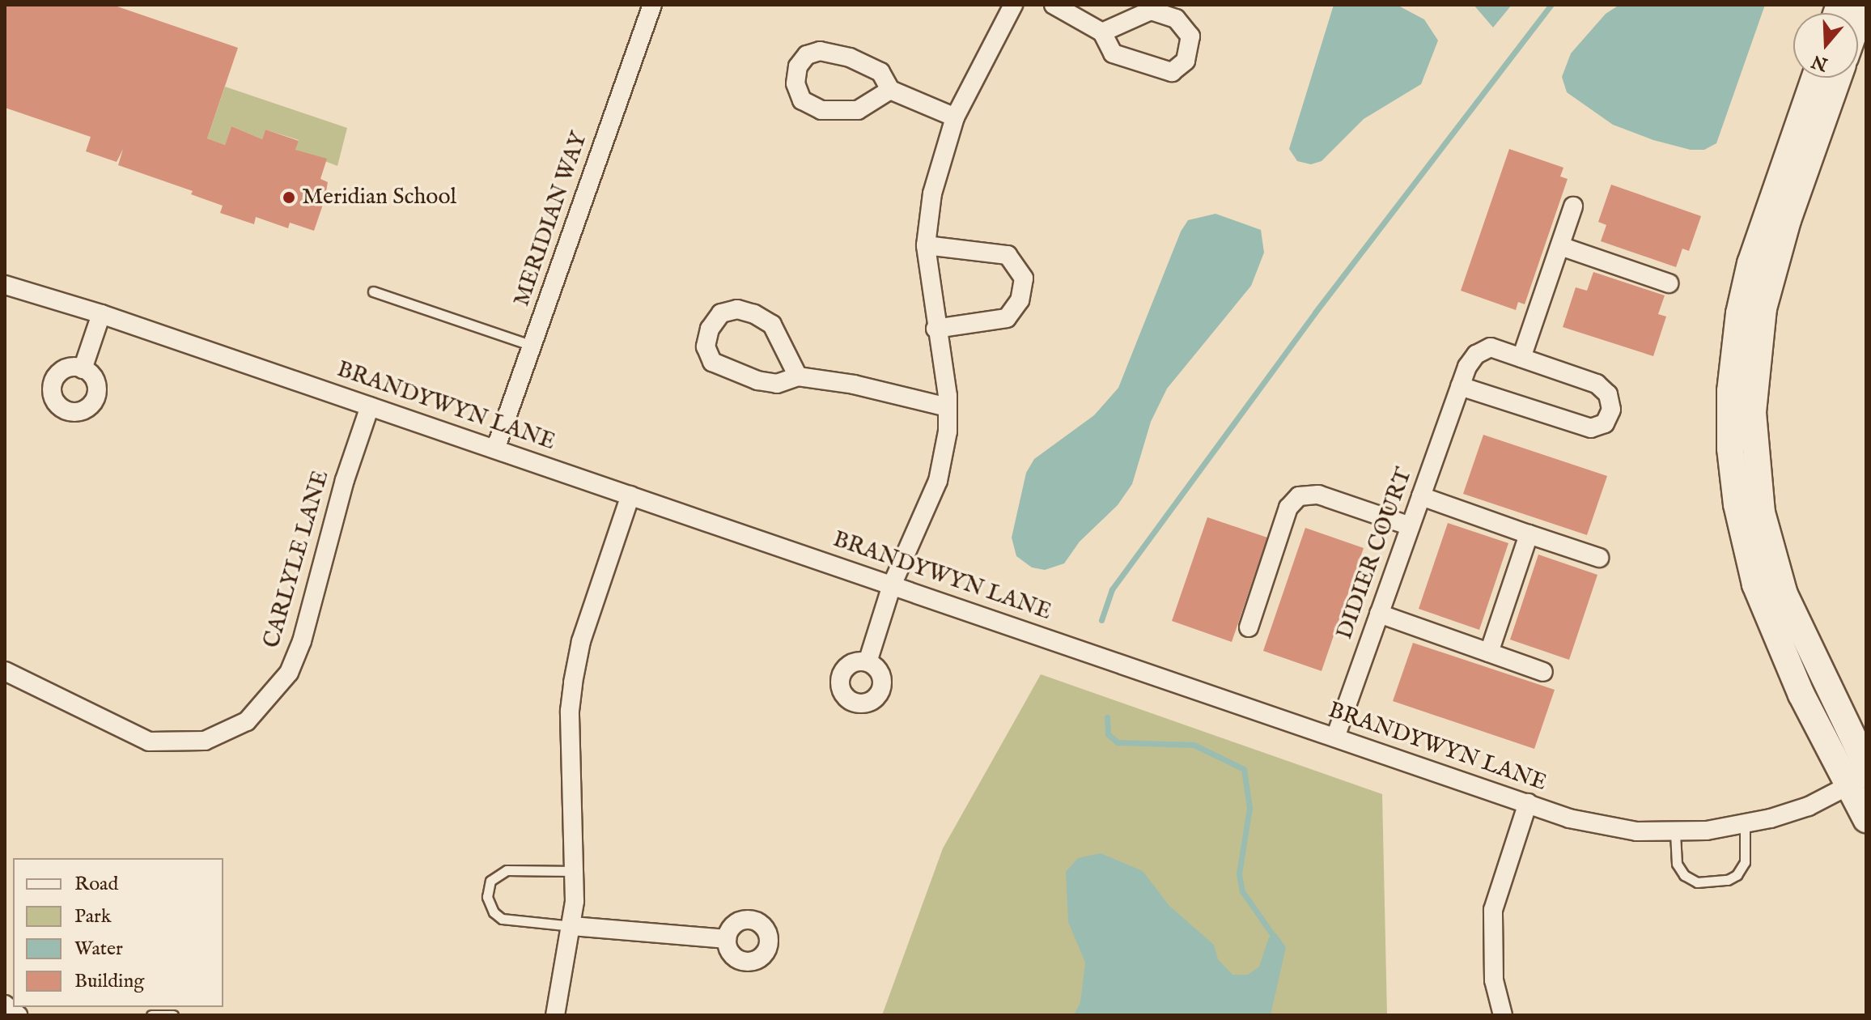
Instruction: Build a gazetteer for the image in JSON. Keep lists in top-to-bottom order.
{
  "streets": {
    "street": [
      "MERIDIAN WAY",
      "BRANDYWYN LANE",
      "DIDIER COURT",
      "CARLYLE LANE"
    ]
  },
  "crossings": [
    ["MERIDIAN WAY", "BRANDYWYN LANE"],
    ["BRANDYWYN LANE", "DIDIER COURT"],
    ["BRANDYWYN LANE", "CARLYLE LANE"]
  ],
  "places": ["Meridian School"],
  "legend": [
    "Road",
    "Park",
    "Water",
    "Building"
  ],
  "north": "bottom"
}
